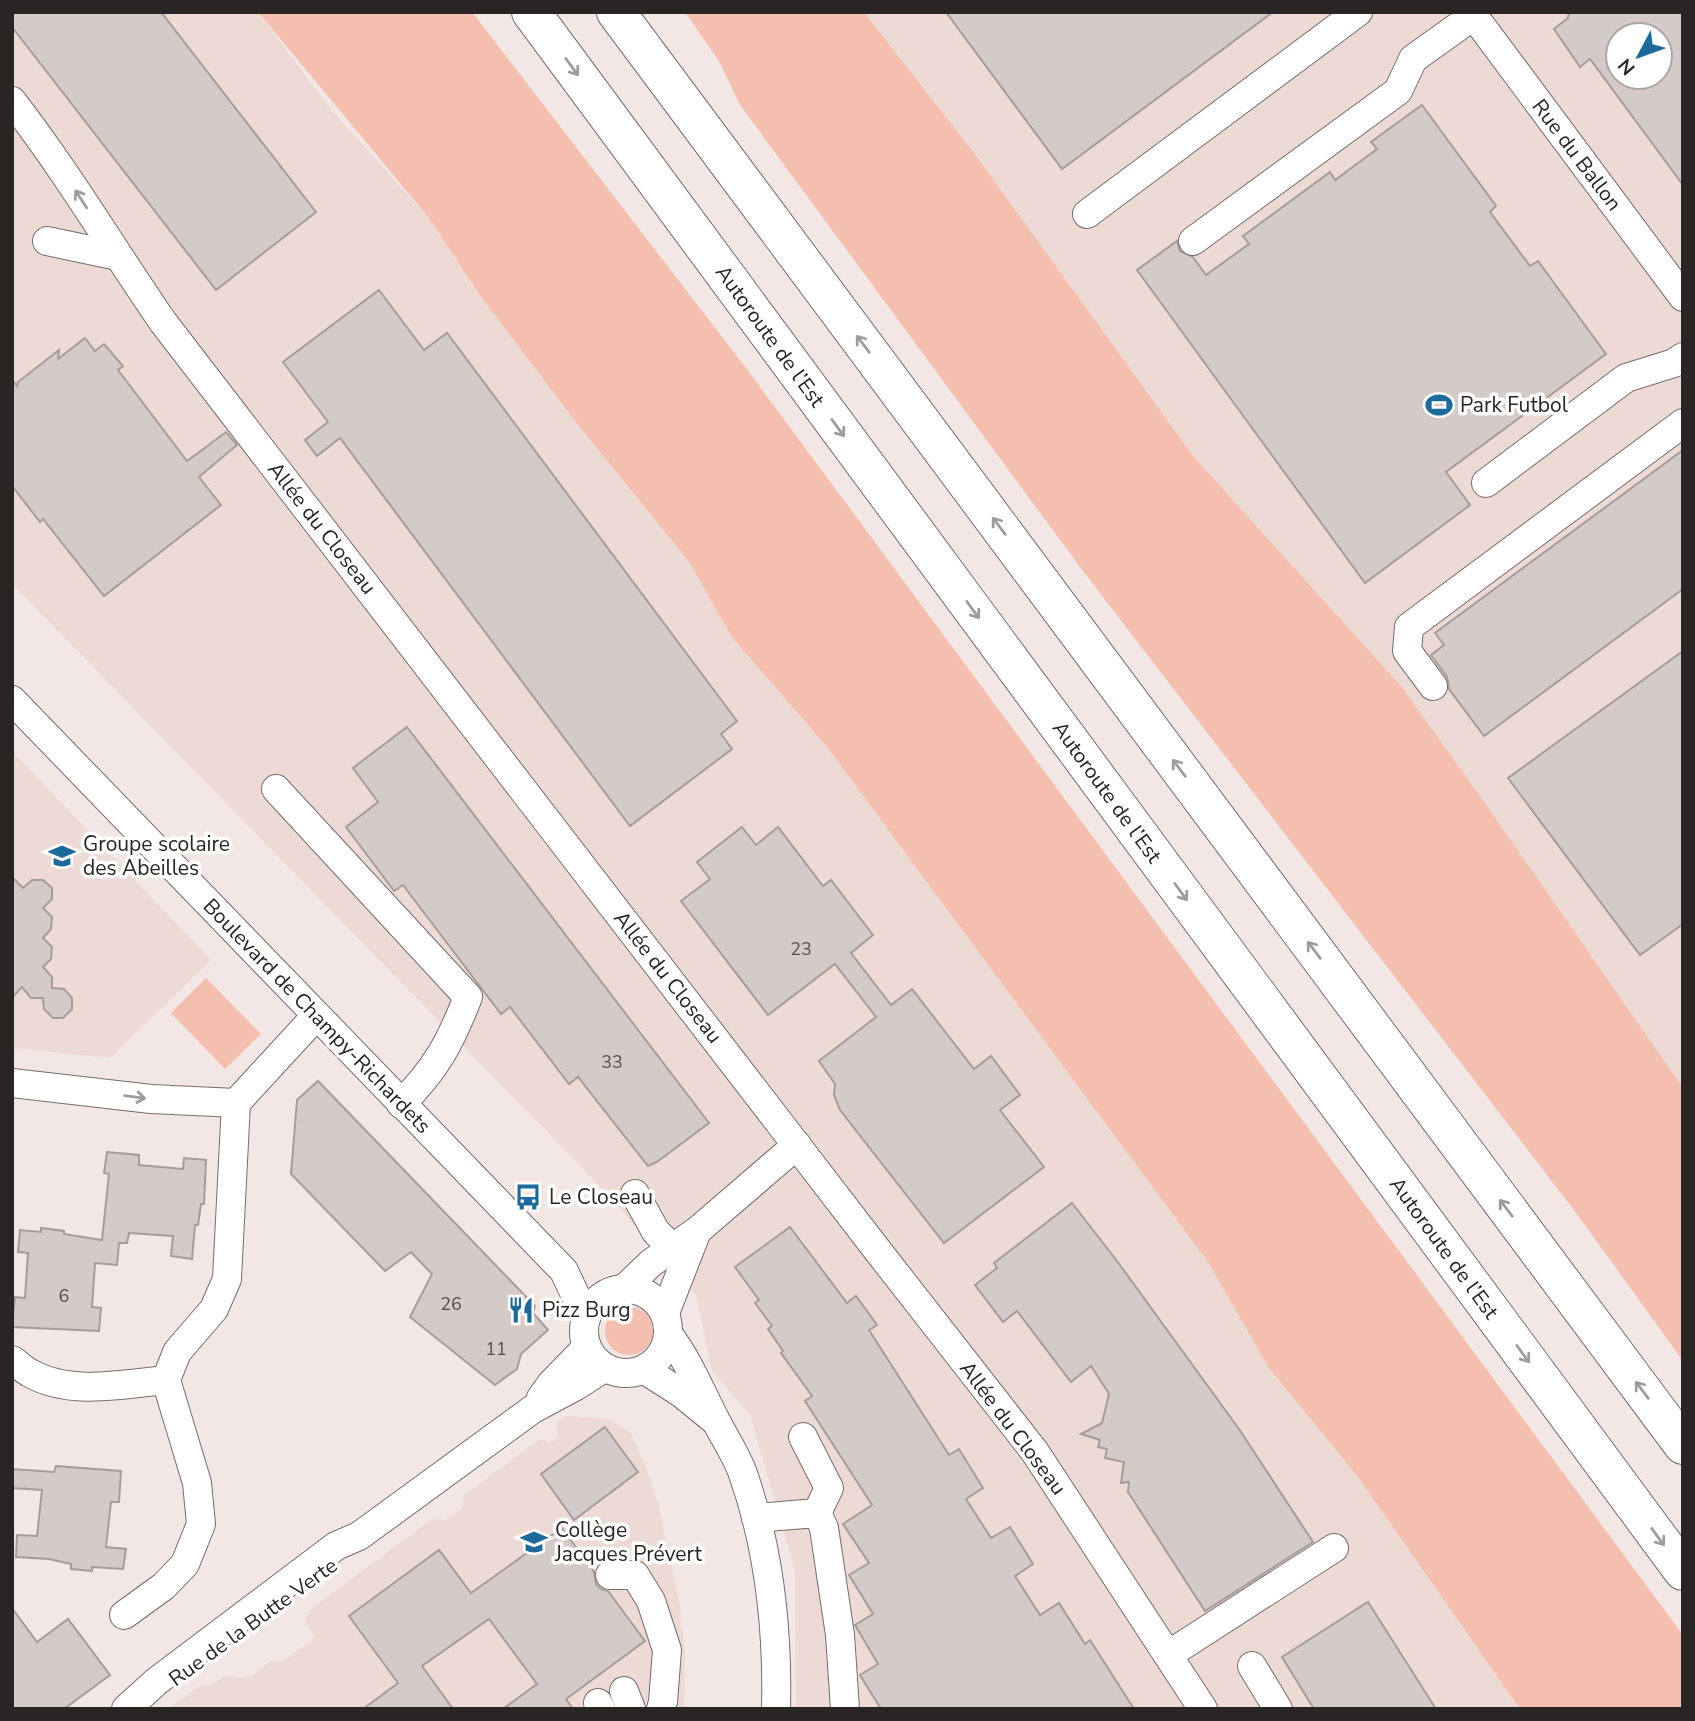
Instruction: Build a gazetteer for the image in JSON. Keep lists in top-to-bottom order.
{
  "streets": {
    "highway": ["Autoroute de l’Est"],
    "street": [
      "Rue du Ballon",
      "Allée du Closeau",
      "Boulevard de Champy-Richardets",
      "Rue de la Butte Verte"
    ]
  },
  "crossings": [
    ["Boulevard de Champy-Richardets", "Rue de la Butte Verte"]
  ],
  "places": {
    "sports": ["Park Futbol"],
    "school or university": ["Groupe scolaire des Abeilles", "Collège Jacques Prévert"],
    "bus stop": ["Le Closeau"],
    "restaurant": ["Pizz Burg"]
  },
  "house_numbers": [
    "23",
    "33",
    "6",
    "26",
    "11"
  ],
  "north": "bottom left"
}
